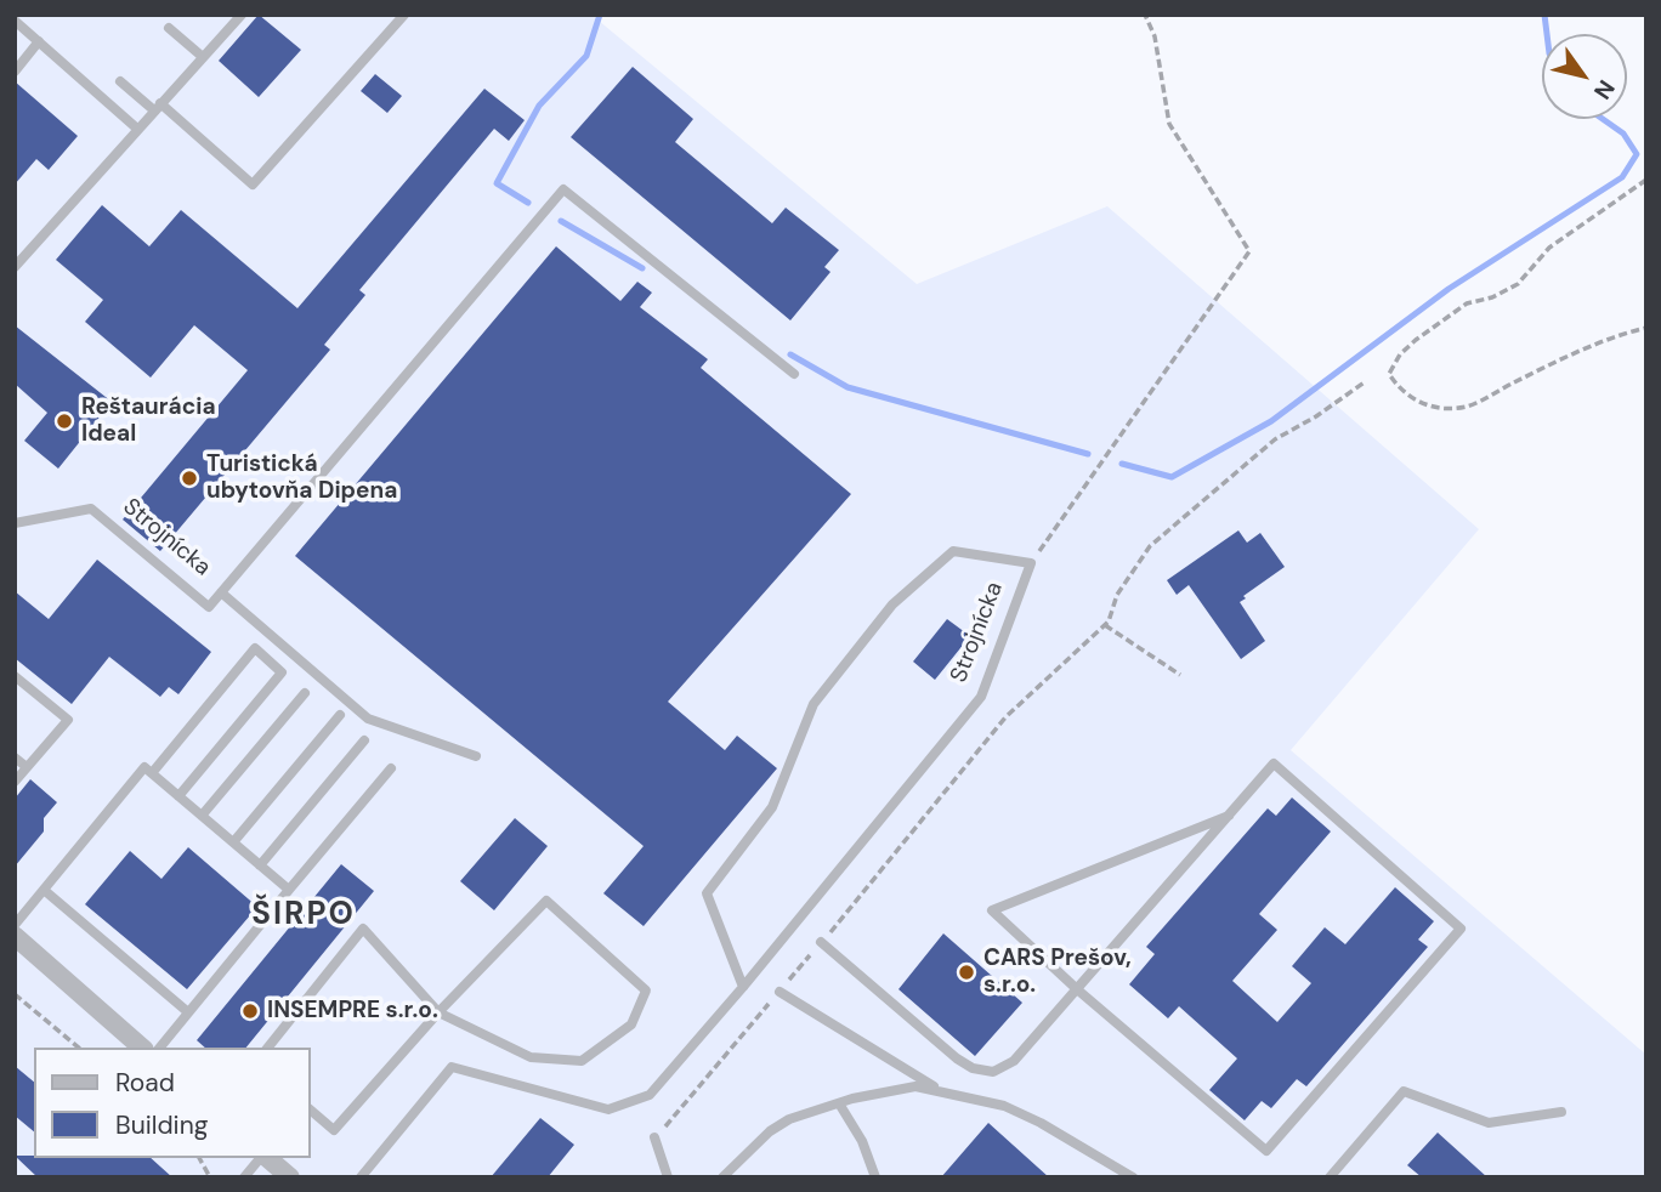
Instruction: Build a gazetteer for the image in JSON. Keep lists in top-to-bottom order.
{
  "streets": {
    "lane": ["Strojnícka"]
  },
  "districts": ["ŠIRPO"],
  "places": [
    "Reštaurácia Ideal",
    "Turistická ubytovňa Dipena",
    "CARS Prešov, s.r.o.",
    "INSEMPRE s.r.o."
  ],
  "legend": ["Road", "Building"],
  "north": "bottom right"
}
